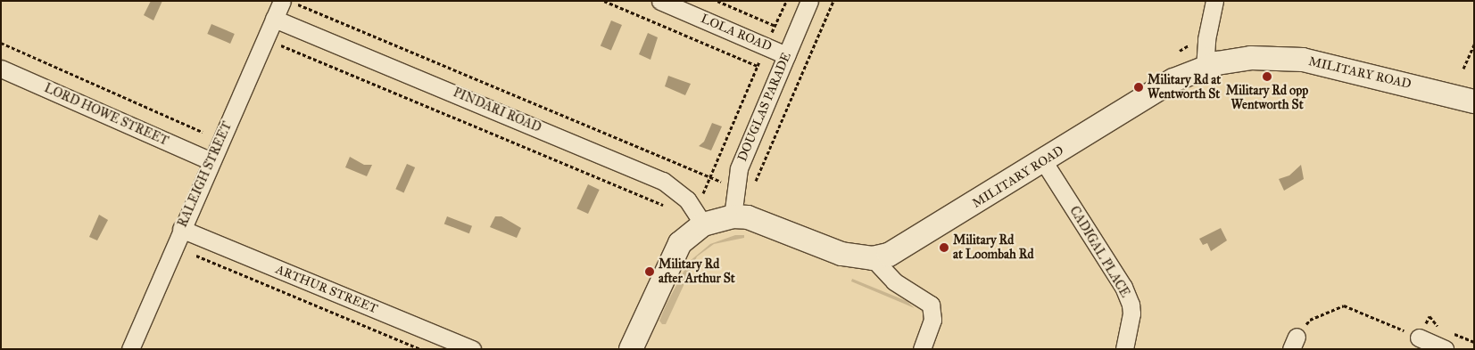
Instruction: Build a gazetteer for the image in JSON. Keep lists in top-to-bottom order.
{
  "streets": {
    "street": [
      "LOLA ROAD",
      "MILITARY ROAD",
      "DOUGLAS PARADE",
      "PINDARI ROAD",
      "LORD HOWE STREET",
      "RALEIGH STREET",
      "CADIGAL PLACE",
      "ARTHUR STREET"
    ]
  },
  "crossings": [
    ["LOLA ROAD", "DOUGLAS PARADE"],
    ["MILITARY ROAD", "DOUGLAS PARADE"],
    ["MILITARY ROAD", "PINDARI ROAD"],
    ["MILITARY ROAD", "CADIGAL PLACE"],
    ["PINDARI ROAD", "RALEIGH STREET"],
    ["LORD HOWE STREET", "RALEIGH STREET"],
    ["RALEIGH STREET", "ARTHUR STREET"]
  ],
  "places": [
    "Military Rd opp Wentworth St",
    "Military Rd at Wentworth St",
    "Military Rd at Loombah Rd",
    "Military Rd after Arthur St"
  ]
}
